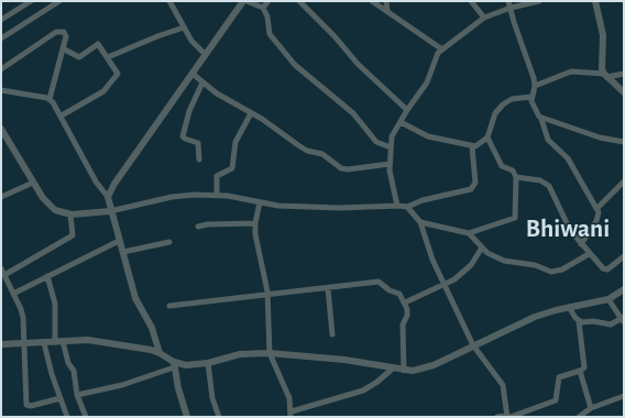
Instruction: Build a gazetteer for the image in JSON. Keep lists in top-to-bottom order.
{
  "districts": ["Bhiwani"]
}
